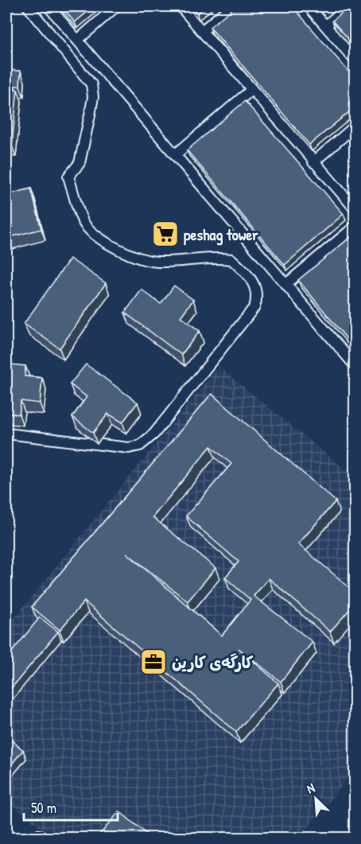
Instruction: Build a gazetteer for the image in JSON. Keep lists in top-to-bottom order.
{
  "places": {
    "supermarket": ["peshag tower"],
    "office": ["کارگەی کارین"]
  },
  "scale_bar": "50 m",
  "north": "top left"
}
